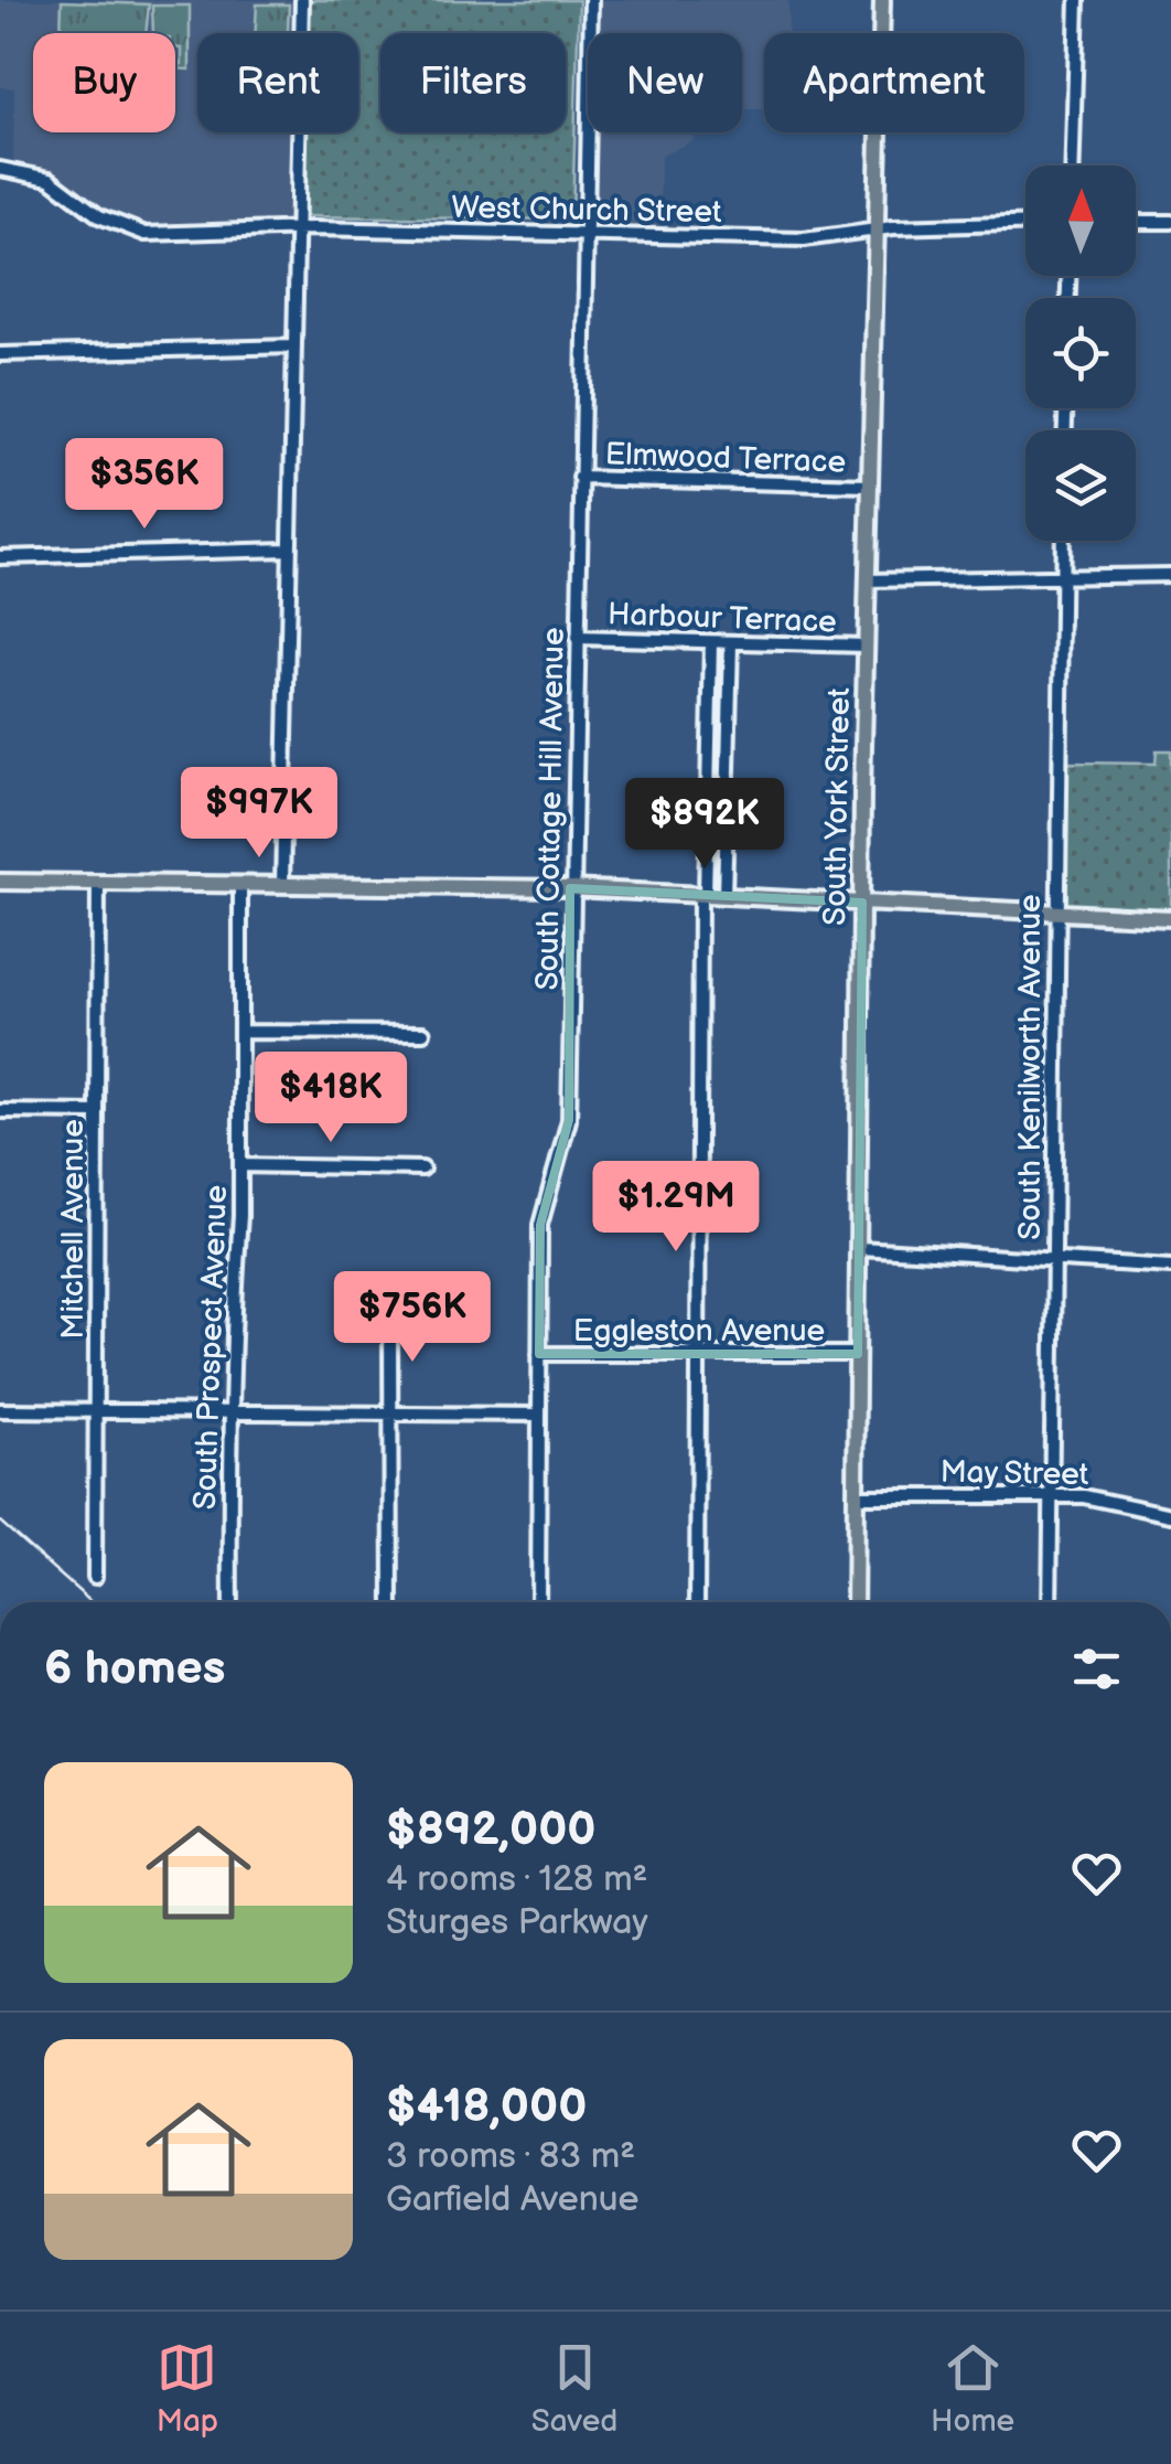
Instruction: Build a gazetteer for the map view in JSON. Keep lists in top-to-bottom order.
{
  "streets": {
    "main road": ["South York Street"],
    "street": [
      "West Church Street",
      "Elmwood Terrace",
      "Harbour Terrace",
      "South Cottage Hill Avenue",
      "South Kenilworth Avenue",
      "Mitchell Avenue",
      "Eggleston Avenue",
      "South Prospect Avenue",
      "May Street"
    ]
  },
  "crossings": [
    ["West Church Street", "South York Street"],
    ["West Church Street", "South Cottage Hill Avenue"],
    ["Elmwood Terrace", "South York Street"],
    ["Elmwood Terrace", "South Cottage Hill Avenue"],
    ["Harbour Terrace", "South York Street"],
    ["Harbour Terrace", "South Cottage Hill Avenue"],
    ["South York Street", "Eggleston Avenue"],
    ["South York Street", "May Street"],
    ["South Cottage Hill Avenue", "Eggleston Avenue"],
    ["South Kenilworth Avenue", "May Street"]
  ],
  "north": "top",
  "page": {
    "chip": [
      "Buy",
      "Rent",
      "Filters",
      "New",
      "Apartment"
    ],
    "price": [
      "$356K",
      "$997K",
      "$892K",
      "$418K",
      "$1.29M",
      "$756K"
    ],
    "heading": "6 homes",
    "list": [
      {
        "name": "$892,000",
        "note": "4 rooms · 128 m² · Sturges Parkway"
      },
      {
        "name": "$418,000",
        "note": "3 rooms · 83 m² · Garfield Avenue"
      }
    ],
    "tabs": ["Map", "Saved", "Home"]
  }
}
